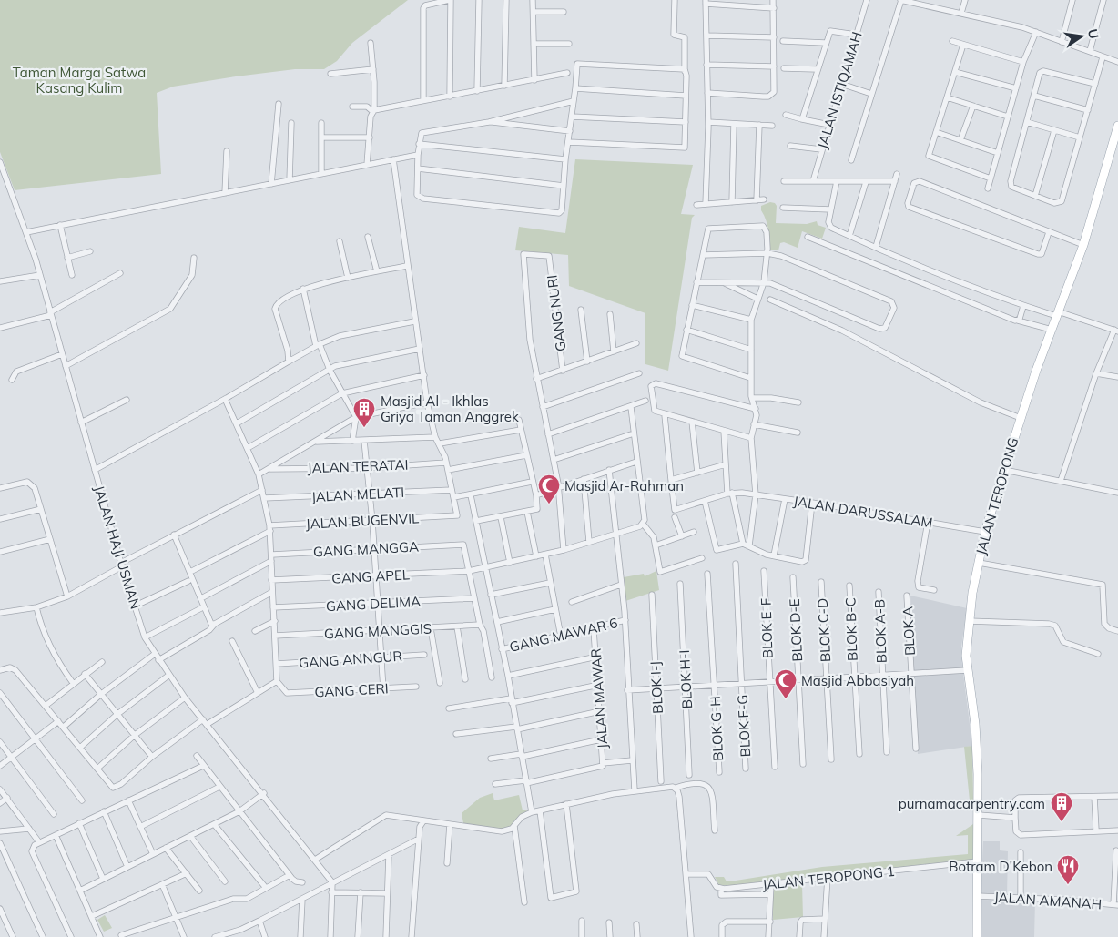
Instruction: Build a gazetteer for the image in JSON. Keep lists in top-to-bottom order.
{
  "streets": {
    "main road": ["JALAN TEROPONG"],
    "street": [
      "JALAN ISTIQAMAH",
      "GANG NURI",
      "JALAN TERATAI",
      "JALAN MELATI",
      "JALAN DARUSSALAM",
      "JALAN BUGENVIL",
      "JALAN HAJI USMAN",
      "GANG MANGGA",
      "GANG APEL",
      "GANG DELIMA",
      "BLOK E-F",
      "BLOK B-C",
      "BLOK D-E",
      "BLOK C-D",
      "GANG MANGGIS",
      "BLOK A-B",
      "BLOK A",
      "GANG MAWAR 6",
      "GANG ANNGUR",
      "BLOK H-I",
      "BLOK I-J",
      "GANG CERI",
      "JALAN MAWAR",
      "BLOK F-G",
      "BLOK G-H",
      "JALAN TEROPONG 1",
      "JALAN AMANAH"
    ]
  },
  "crossings": [
    ["JALAN TEROPONG", "JALAN DARUSSALAM"],
    ["JALAN TEROPONG", "JALAN TEROPONG 1"],
    ["JALAN TEROPONG", "JALAN AMANAH"],
    ["GANG MANGGA", "GANG APEL"],
    ["GANG MAWAR 6", "JALAN MAWAR"]
  ],
  "parks": ["Taman Marga Satwa Kasang Kulim"],
  "places": {
    "building": ["Masjid Al - Ikhlas Griya Taman Anggrek", "purnamacarpentry.com"],
    "mosque": ["Masjid Ar-Rahman", "Masjid Abbasiyah"],
    "restaurant": ["Botram D'Kebon"]
  },
  "north": "right"
}
